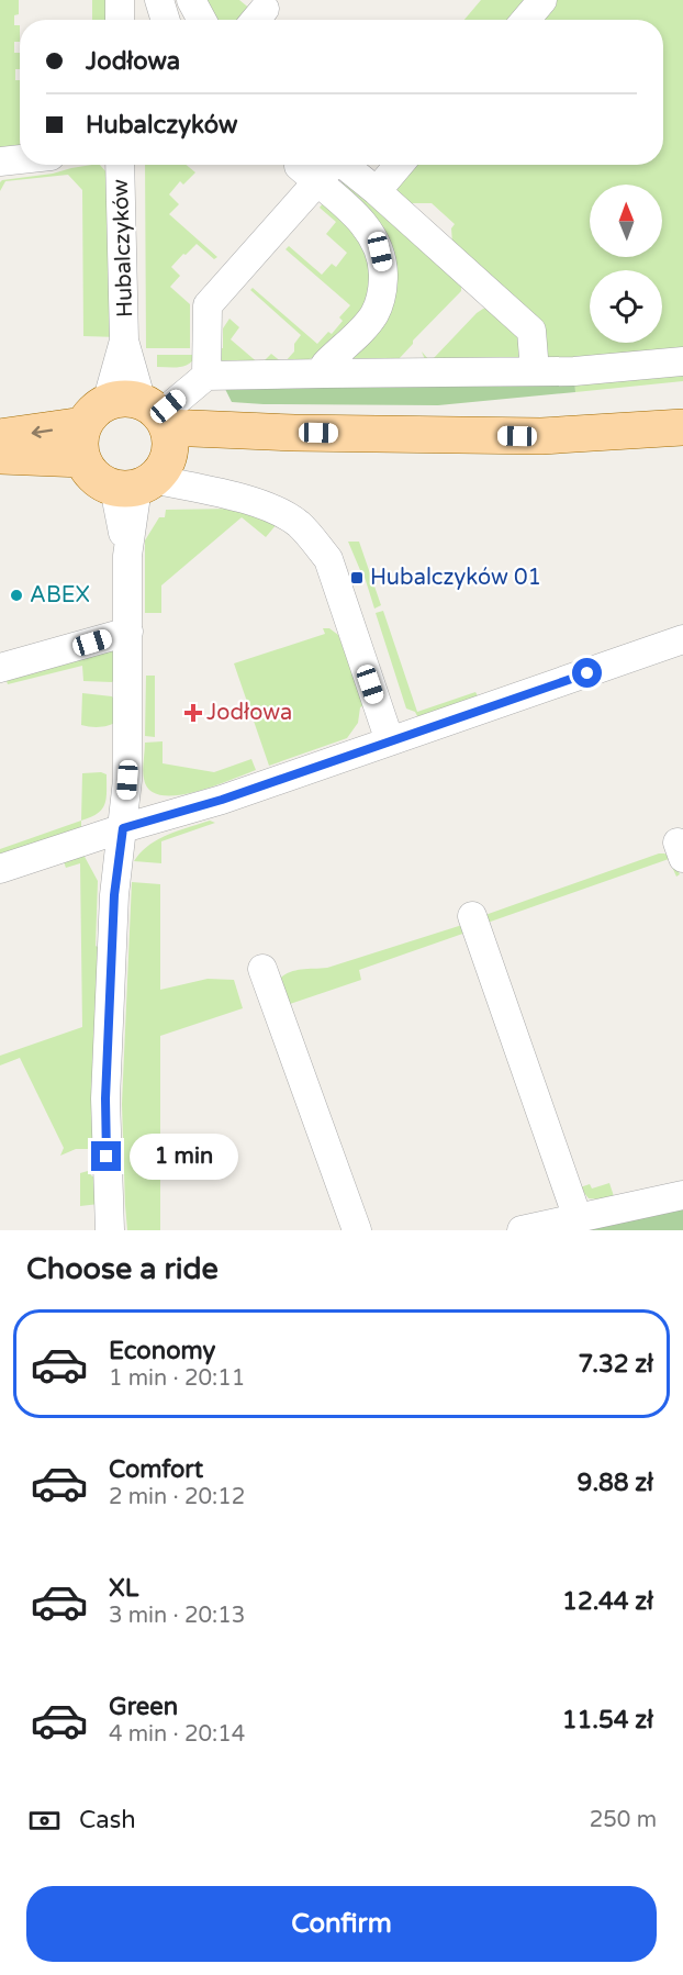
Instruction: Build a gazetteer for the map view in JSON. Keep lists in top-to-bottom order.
{
  "streets": {
    "street": ["Hubalczyków"]
  },
  "places": {
    "transit": ["Hubalczyków 01"],
    "other": ["ABEX"],
    "health": ["Jodłowa"]
  },
  "north": "top",
  "page": {
    "banner": ["Jodłowa", "Hubalczyków"],
    "bubble": "1 min",
    "heading": "Choose a ride",
    "list": [
      {
        "name": "Economy",
        "note": "1 min · 20:11",
        "value": "7.32 zł"
      },
      {
        "name": "Comfort",
        "note": "2 min · 20:12",
        "value": "9.88 zł"
      },
      {
        "name": "XL",
        "note": "3 min · 20:13",
        "value": "12.44 zł"
      },
      {
        "name": "Green",
        "note": "4 min · 20:14",
        "value": "11.54 zł"
      }
    ],
    "pay": ["Cash", "250 m"],
    "buttons": "Confirm"
  }
}
